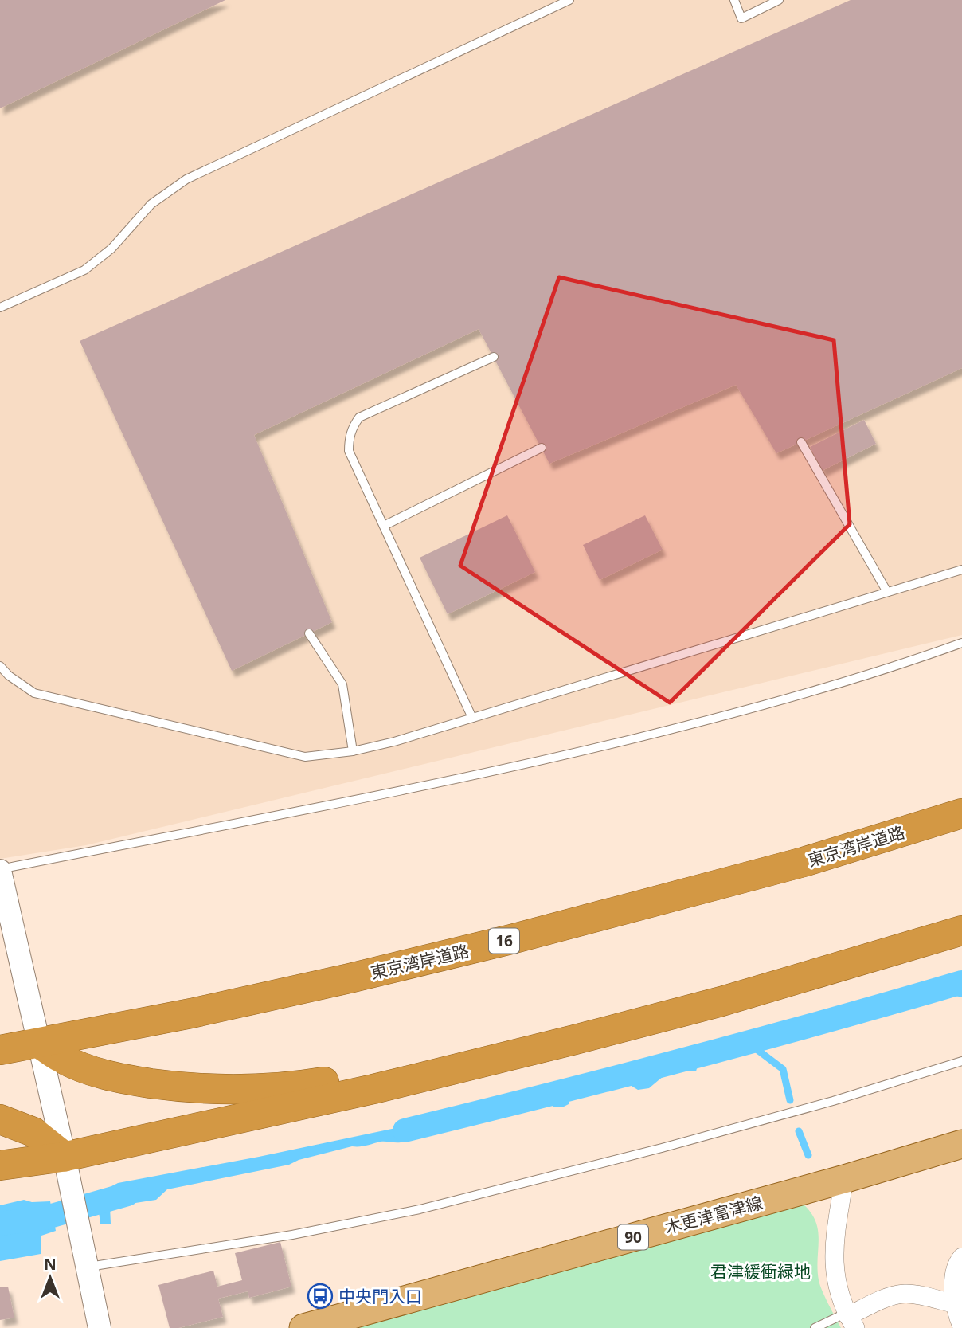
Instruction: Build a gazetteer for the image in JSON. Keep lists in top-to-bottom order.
{
  "streets": {
    "highway": ["東京湾岸道路", "16"],
    "main road": ["木更津富津線", "90"]
  },
  "parks": ["君津緩衝緑地"],
  "places": {
    "bus stop": ["中央門入口"]
  },
  "north": "top"
}
